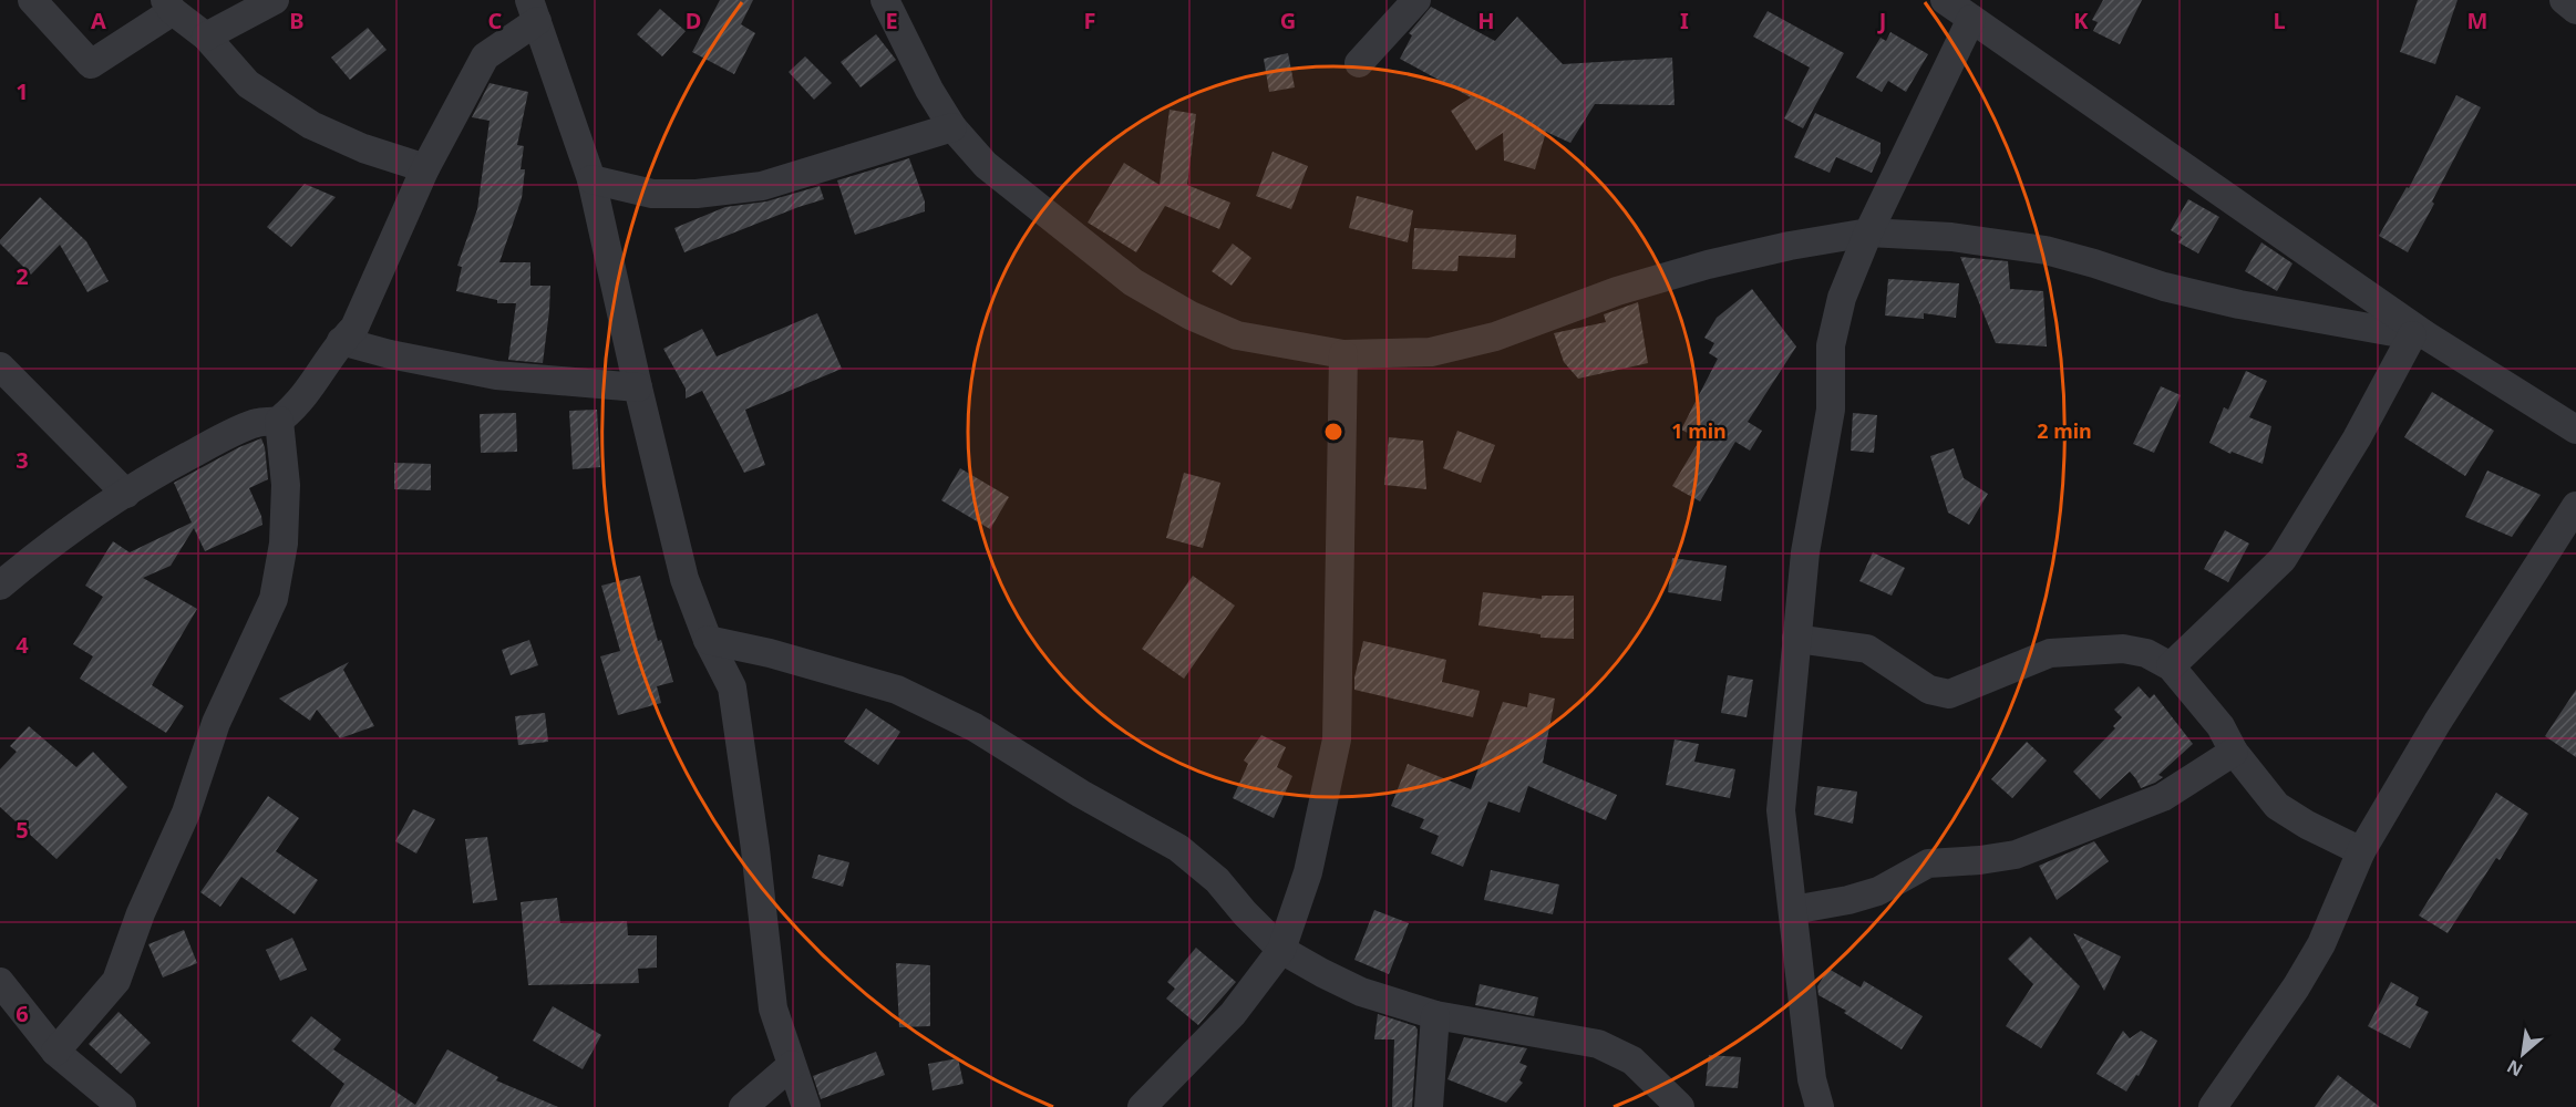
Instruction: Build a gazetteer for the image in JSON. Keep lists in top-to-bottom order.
{
  "north": "bottom left",
  "grid": {
    "columns": [
      "A",
      "B",
      "C",
      "D",
      "E",
      "F",
      "G",
      "H",
      "I",
      "J",
      "K",
      "L",
      "M"
    ],
    "rows": [
      "1",
      "2",
      "3",
      "4",
      "5",
      "6"
    ]
  },
  "rings": ["1 min", "2 min"]
}
